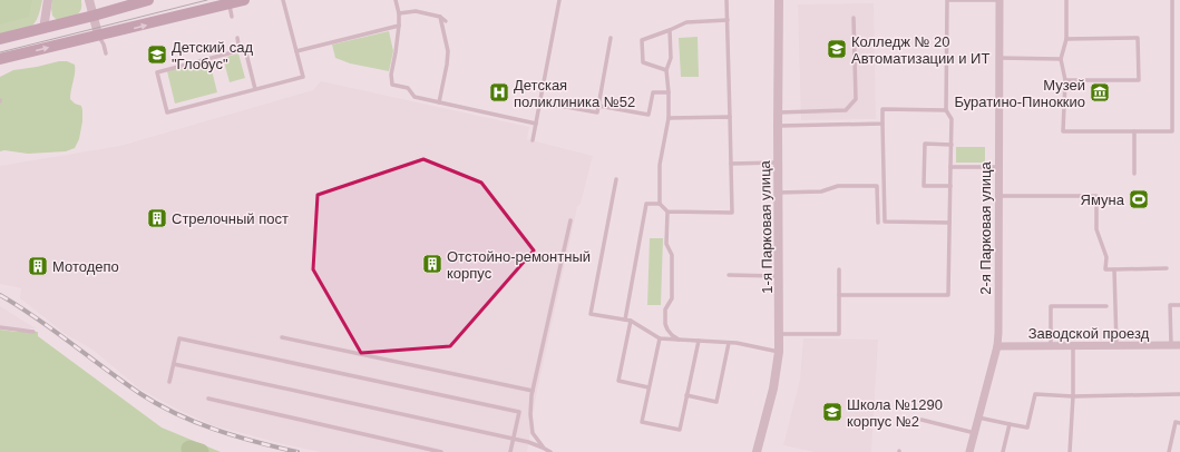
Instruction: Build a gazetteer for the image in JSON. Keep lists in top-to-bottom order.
{
  "streets": {
    "street": ["1-я Парковая улица", "2-я Парковая улица", "Заводской проезд"]
  },
  "crossings": [
    ["2-я Парковая улица", "Заводской проезд"]
  ],
  "places": {
    "school or university": ["Колледж № 20 Автоматизации и ИТ", "Детский сад \"Глобус\"", "Школа №1290 корпус №2"],
    "hospital": ["Детская поликлиника №52"],
    "museum": ["Музей Буратино-Пиноккио"],
    "sports": ["Ямуна"],
    "building": ["Стрелочный пост", "Отстойно-ремонтный корпус", "Мотодепо"]
  }
}
